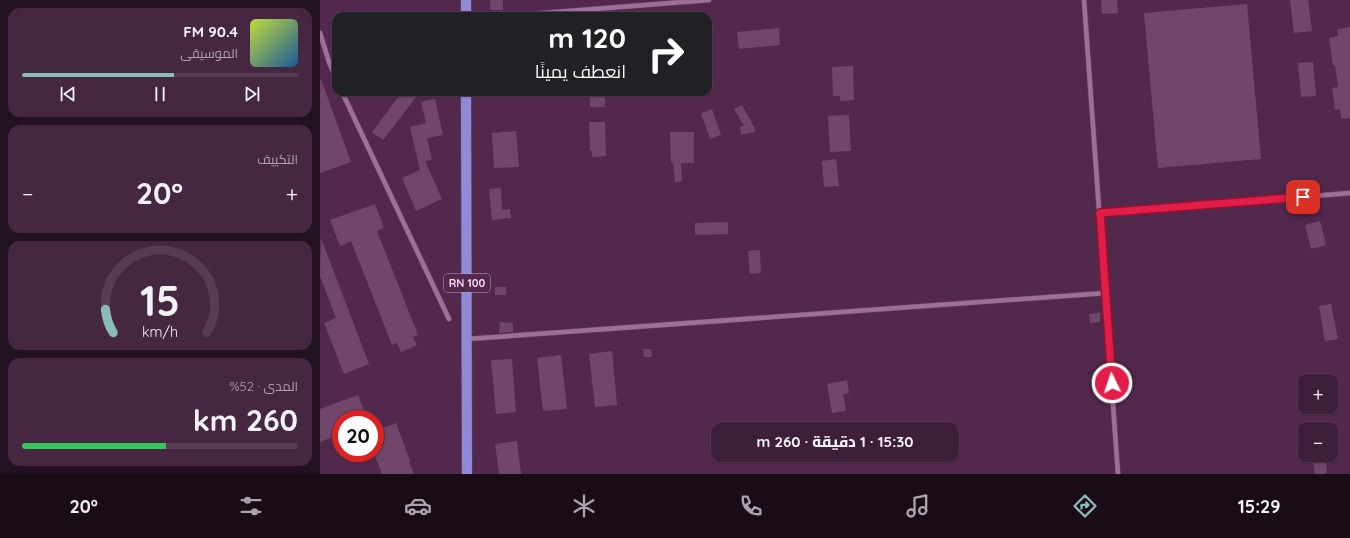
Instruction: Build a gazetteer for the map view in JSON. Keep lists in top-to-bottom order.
{
  "streets": {
    "main road": ["RN 100"]
  },
  "page": {
    "turn": ["120 m", "انعطف يمينًا"],
    "song": ["90.4 FM", "الموسيقى"],
    "tile": [
      "التكييف",
      ["المدى · 52%", "260 km"]
    ],
    "heat": ["−", "20°", "+"],
    "map_buttons": ["+", "−"],
    "limit": "20",
    "trip": "15:30 · 1 دقيقة · 260 m",
    "tabs": ["15:29", "20°"],
    "gauge": ["15", "km/h"]
  }
}
